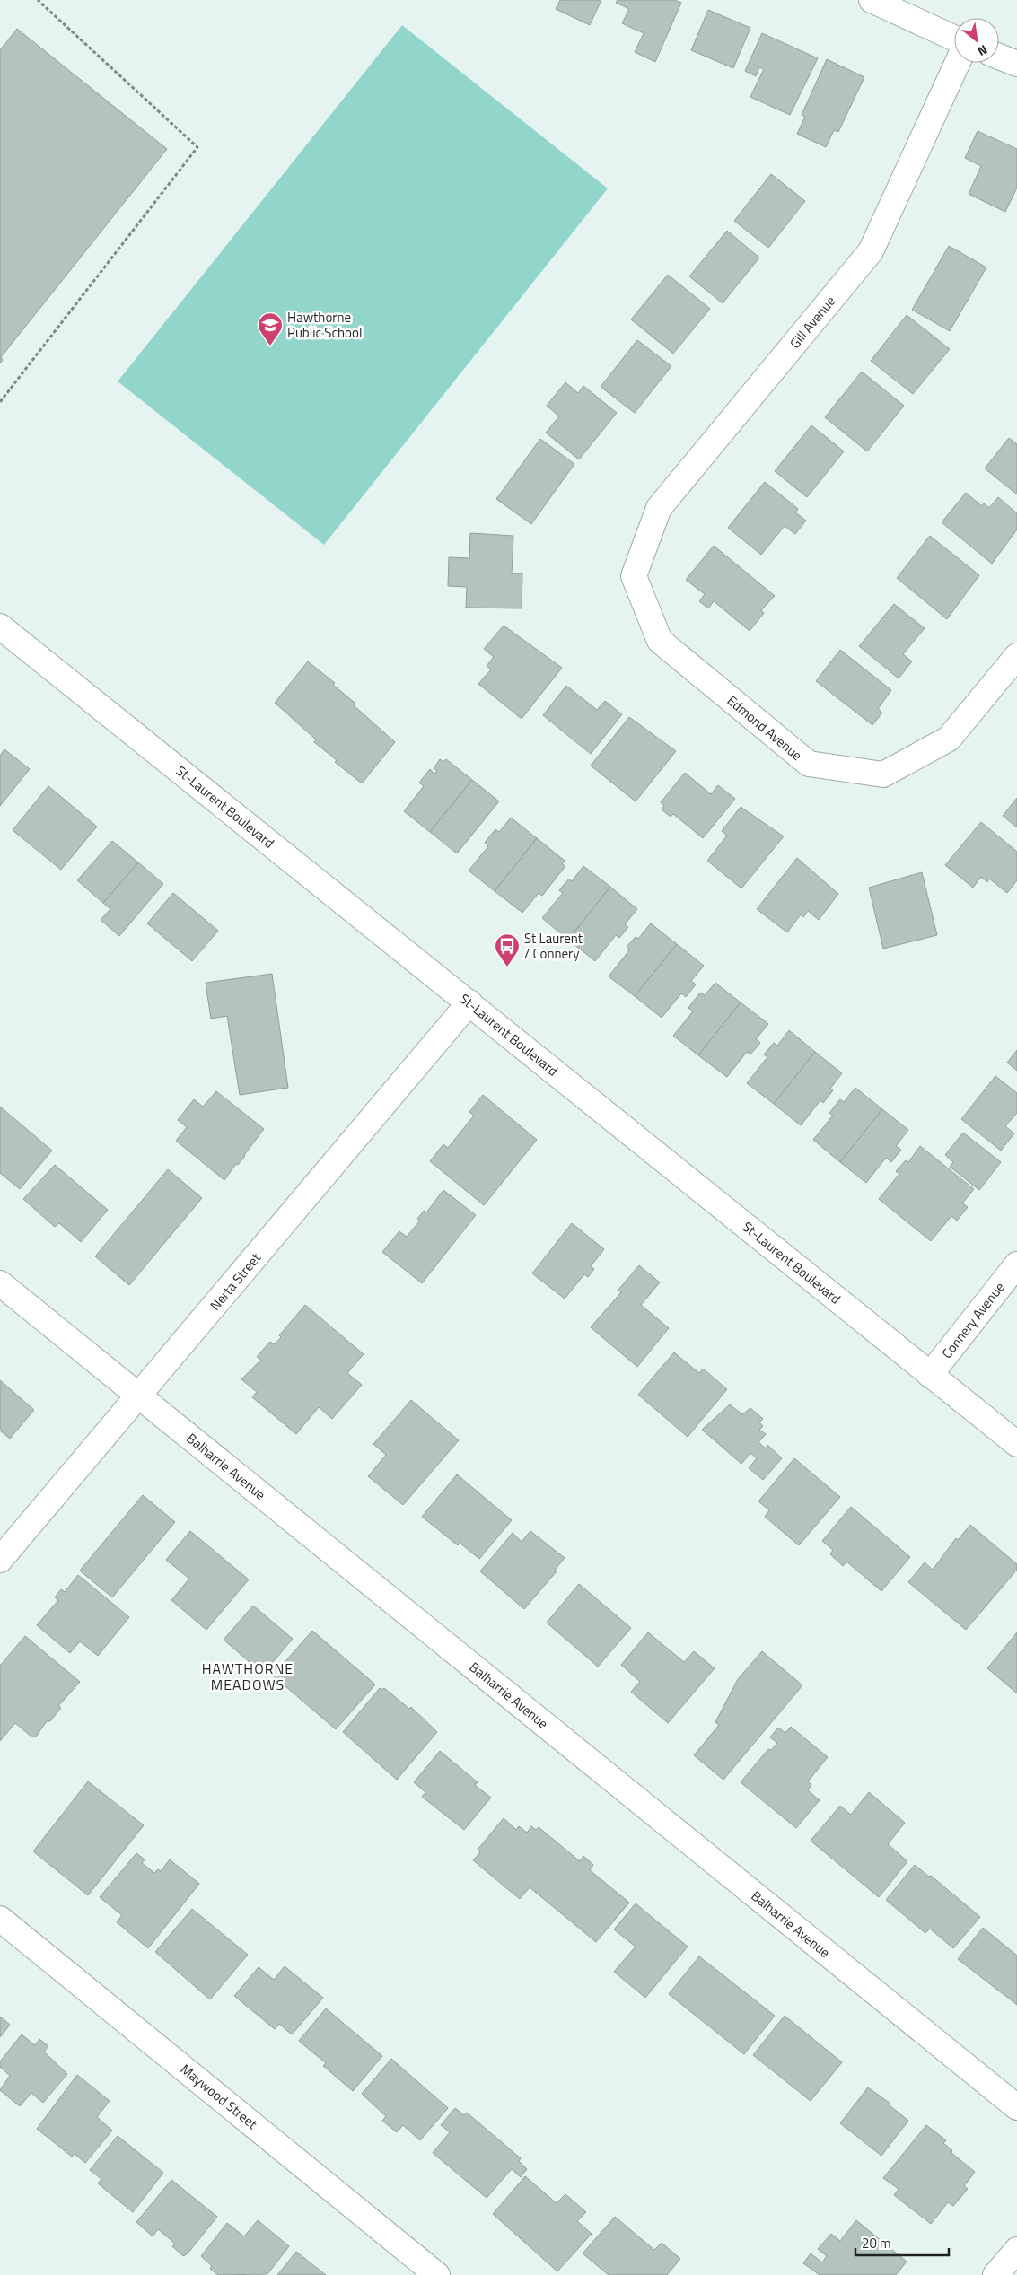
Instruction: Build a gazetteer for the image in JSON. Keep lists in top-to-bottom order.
{
  "streets": {
    "street": [
      "Gill Avenue",
      "Edmond Avenue",
      "St-Laurent Boulevard",
      "Nerta Street",
      "Connery Avenue",
      "Balharrie Avenue",
      "Maywood Street"
    ]
  },
  "crossings": [
    ["Gill Avenue", "Edmond Avenue"],
    ["St-Laurent Boulevard", "Nerta Street"],
    ["St-Laurent Boulevard", "Connery Avenue"],
    ["Nerta Street", "Balharrie Avenue"]
  ],
  "districts": ["HAWTHORNE MEADOWS"],
  "places": {
    "school or university": ["Hawthorne Public School"],
    "bus stop": ["St Laurent / Connery"]
  },
  "scale_bar": "20 m",
  "north": "bottom right"
}
